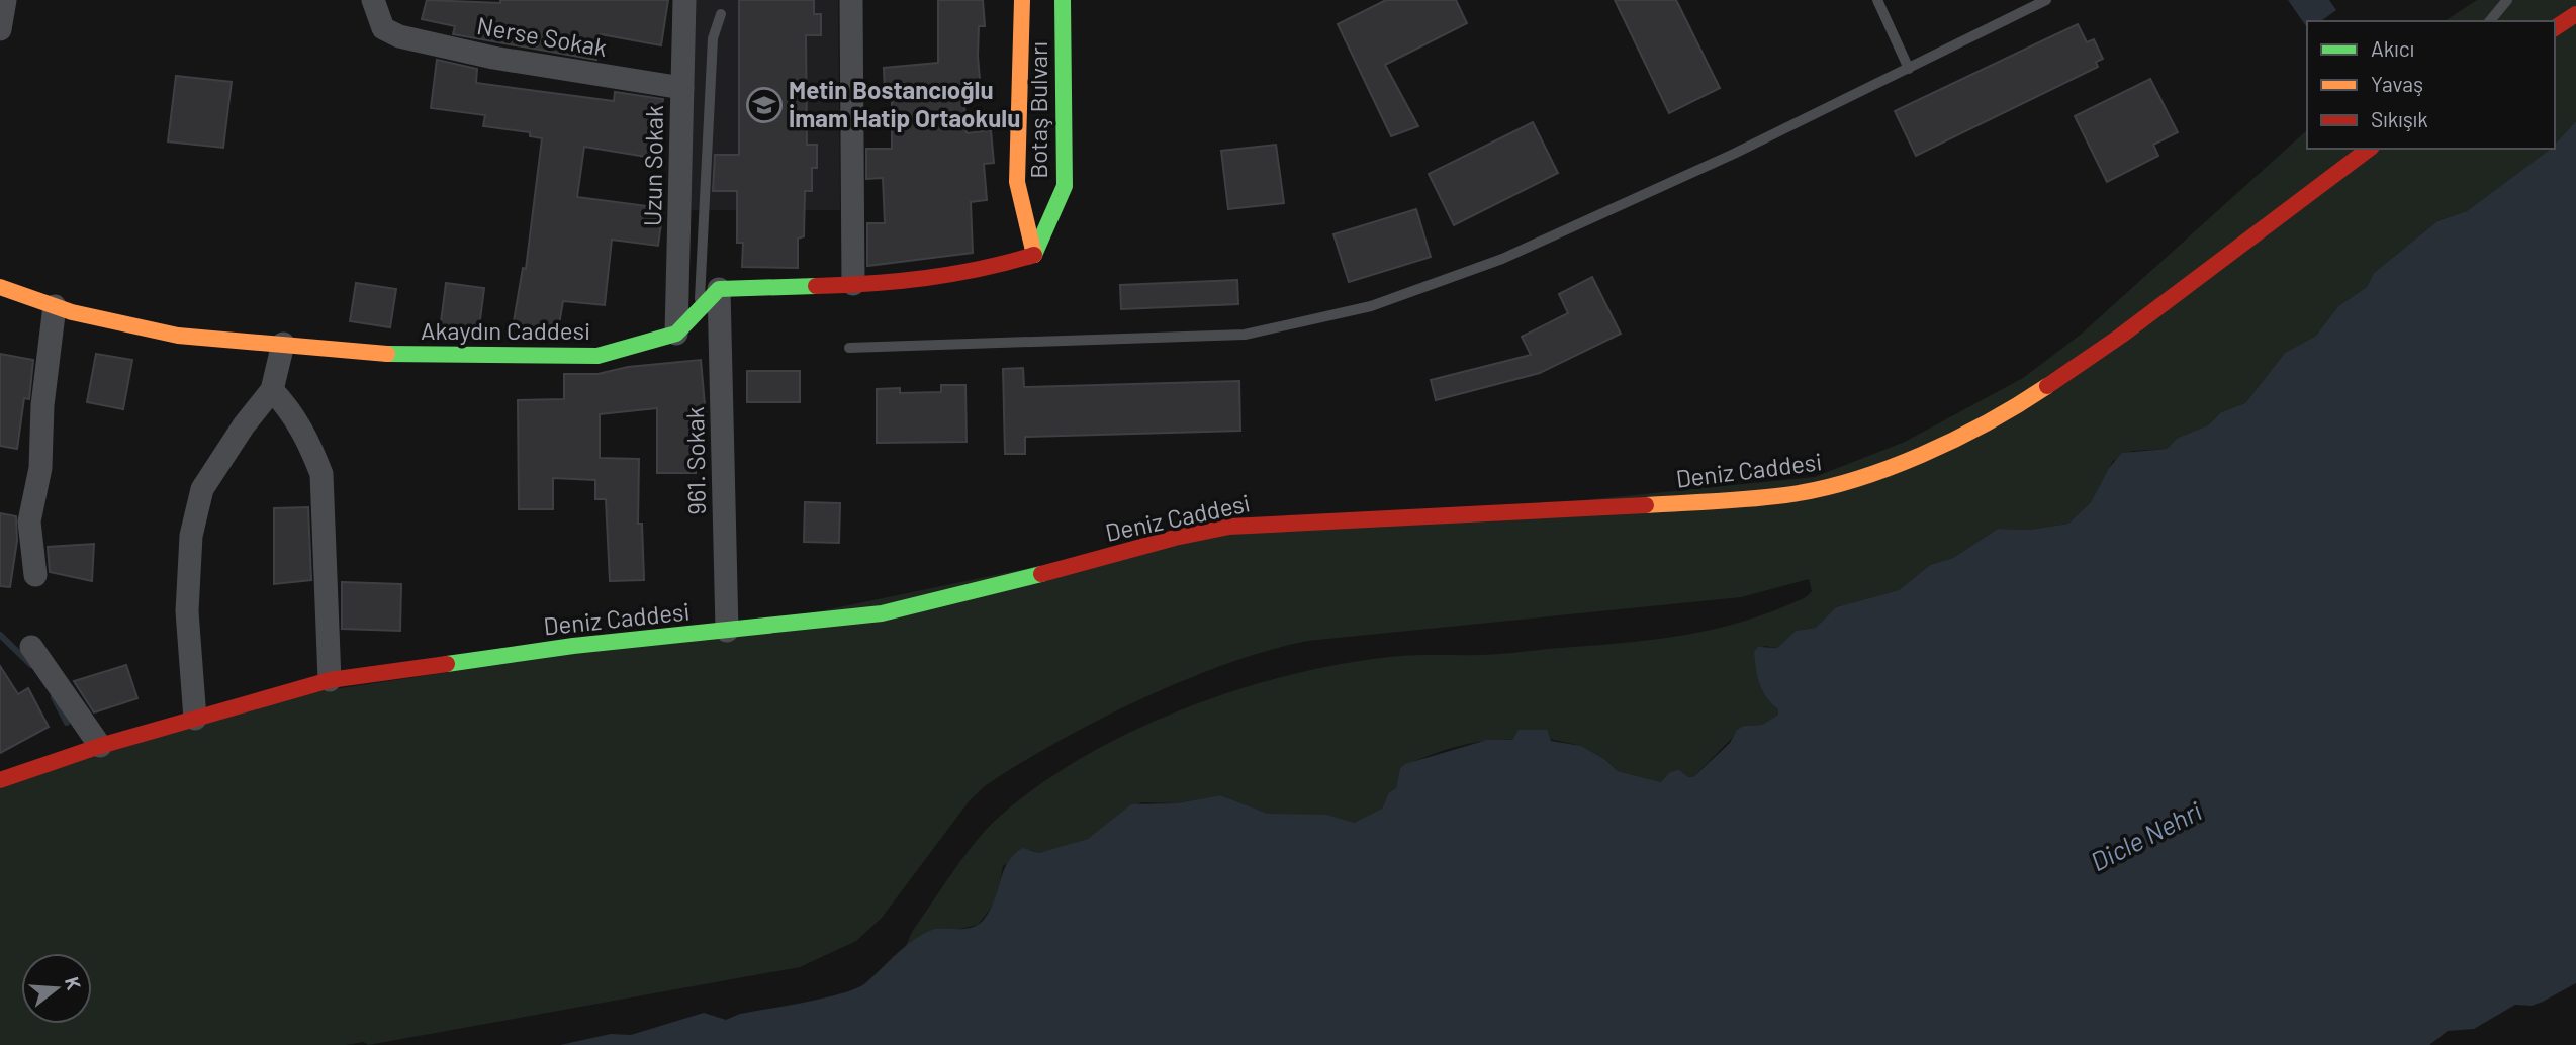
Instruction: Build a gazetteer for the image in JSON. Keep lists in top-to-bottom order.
{
  "streets": {
    "street": [
      "Nerse Sokak",
      "Botaş Bulvarı",
      "Uzun Sokak",
      "Akaydın Caddesi",
      "961. Sokak",
      "Deniz Caddesi"
    ]
  },
  "crossings": [
    ["Nerse Sokak", "Uzun Sokak"],
    ["Uzun Sokak", "Akaydın Caddesi"],
    ["961. Sokak", "Deniz Caddesi"]
  ],
  "water": ["Dicle Nehri"],
  "places": {
    "school or university": ["Metin Bostancıoğlu İmam Hatip Ortaokulu"]
  },
  "legend": ["Akıcı", "Yavaş", "Sıkışık"],
  "north": "right"
}
